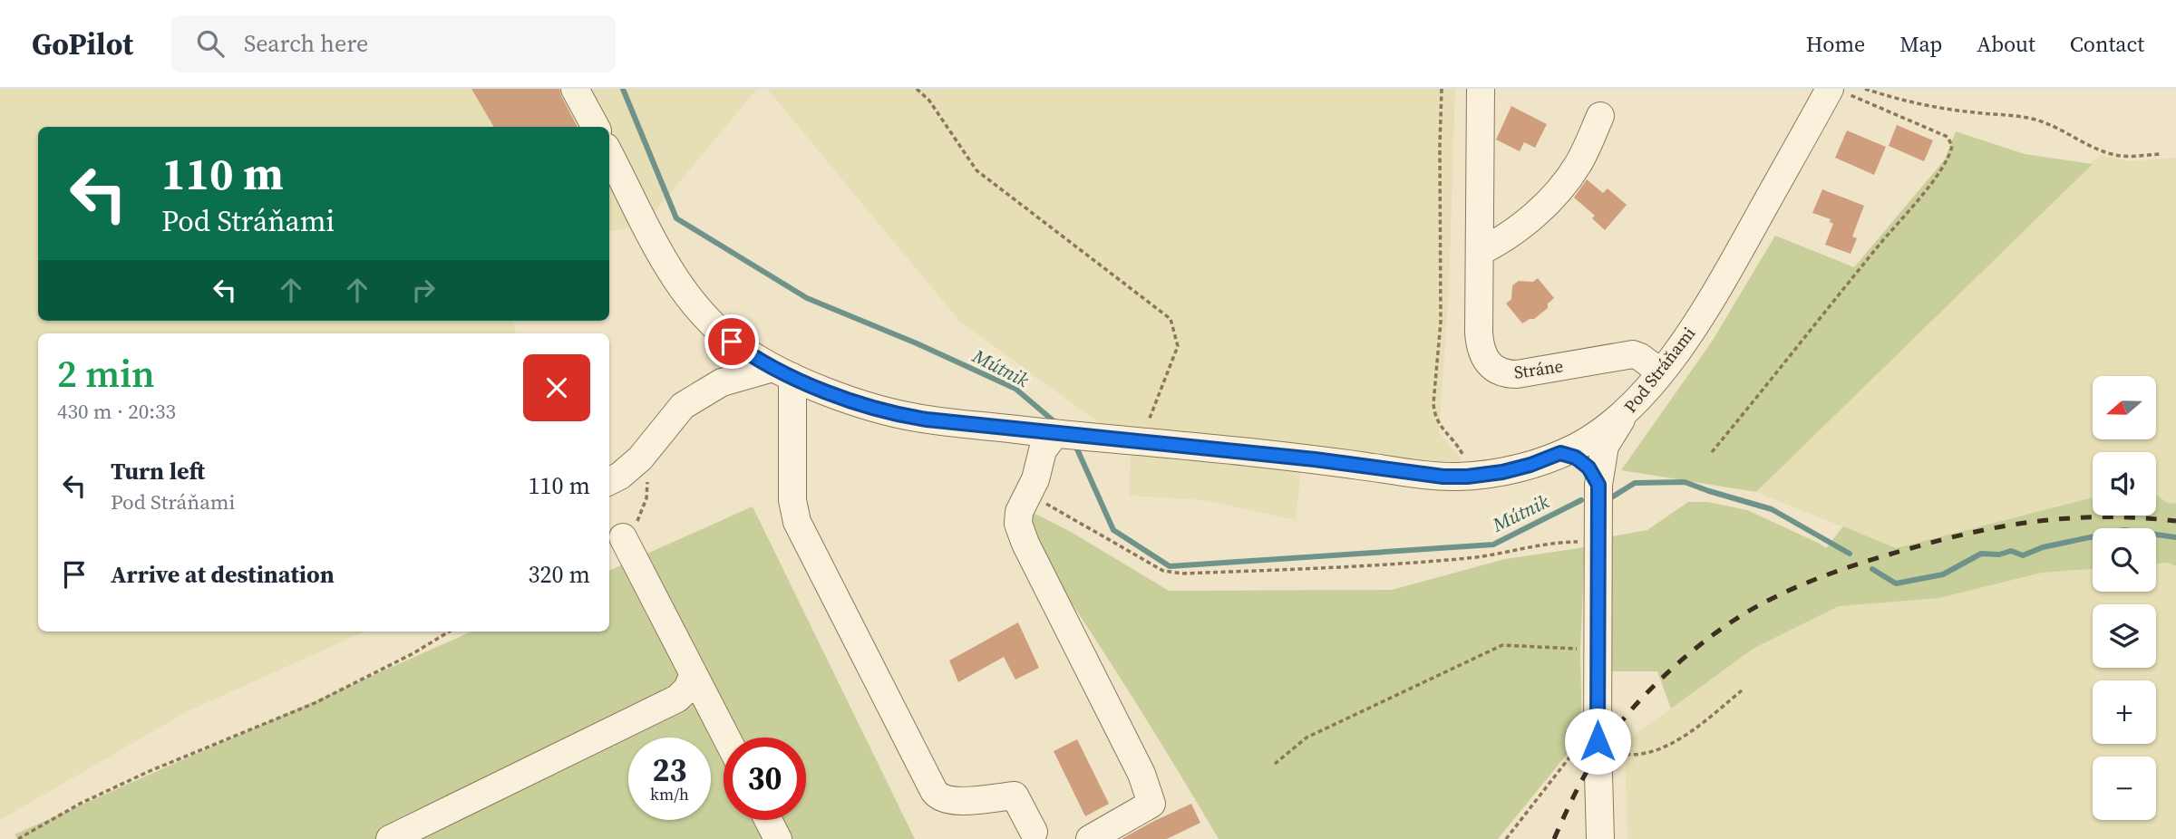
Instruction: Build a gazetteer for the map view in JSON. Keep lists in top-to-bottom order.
{
  "streets": {
    "street": ["Stráne", "Pod Stráňami"]
  },
  "crossings": [
    ["Stráne", "Pod Stráňami"]
  ],
  "water": ["Mútnik"],
  "north": "left",
  "page": {
    "header": "GoPilot",
    "search": "Search here",
    "nav": [
      "Home",
      "Map",
      "About",
      "Contact"
    ],
    "turn": ["110 m", "Pod Stráňami"],
    "heading": ["2 min", "430 m · 20:33"],
    "map_buttons": ["+", "−"],
    "list": [
      {
        "name": "Turn left",
        "note": "Pod Stráňami",
        "value": "110 m"
      },
      {
        "name": "Arrive at destination",
        "value": "320 m"
      }
    ],
    "speed": "23 km/h",
    "limit": "30"
  }
}
